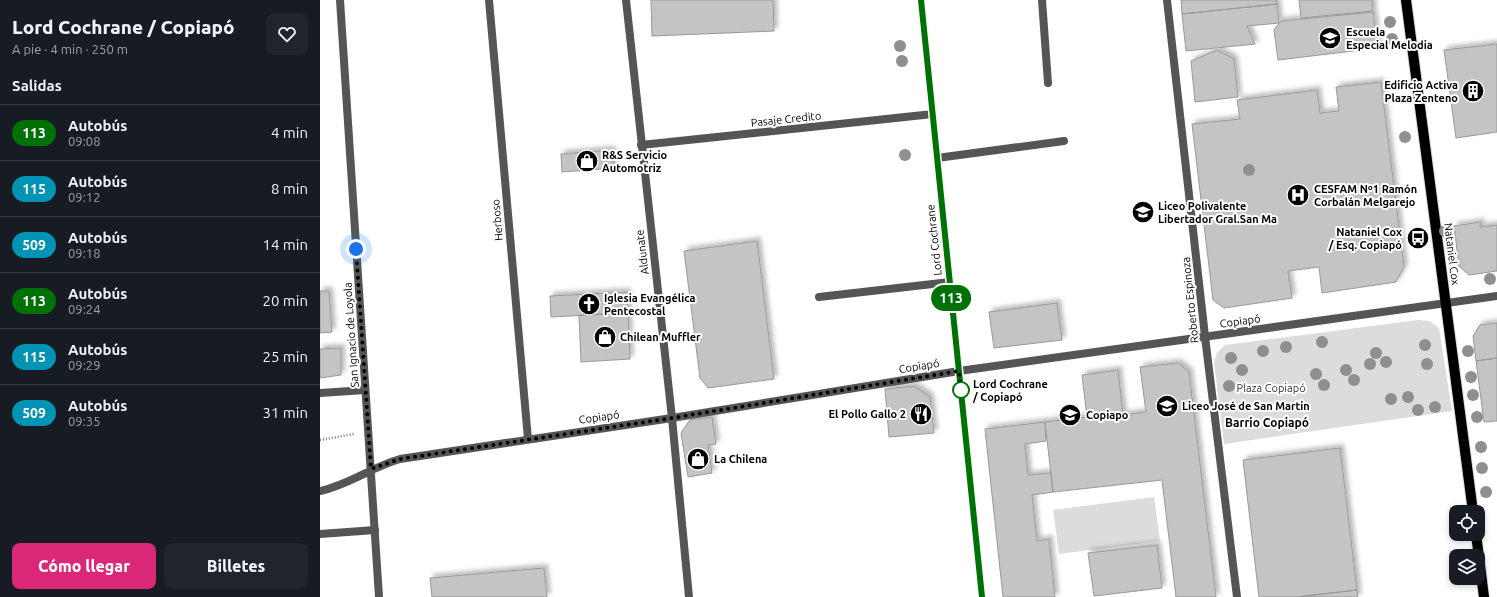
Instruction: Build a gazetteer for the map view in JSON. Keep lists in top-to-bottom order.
{
  "streets": {
    "main road": ["Nataniel Cox"],
    "street": [
      "Pasaje Credito",
      "Herboso",
      "Lord Cochrane",
      "Aldunate",
      "Roberto Espinoza",
      "Copiapó",
      "San Ignacio de Loyola"
    ]
  },
  "crossings": [
    ["Pasaje Credito", "Lord Cochrane"],
    ["Pasaje Credito", "Aldunate"],
    ["Herboso", "Copiapó"],
    ["Lord Cochrane", "Copiapó"],
    ["Aldunate", "Copiapó"],
    ["Nataniel Cox", "Copiapó"],
    ["Roberto Espinoza", "Copiapó"],
    ["Copiapó", "San Ignacio de Loyola"]
  ],
  "districts": ["Barrio Copiapó"],
  "parks": ["Plaza Copiapó"],
  "places": {
    "school or university": [
      "Escuela Especial Melodia",
      "Liceo Polivalente Libertador Gral.San Ma",
      "Liceo José de San Martin",
      "Copiapo"
    ],
    "building": ["Edificio Activa Plaza Zenteno"],
    "shop": ["R&S Servicio Automotriz", "Chilean Muffler", "La Chilena"],
    "hospital": ["CESFAM Nº1 Ramón Corbalán Melgarejo"],
    "bus stop": ["Nataniel Cox / Esq. Copiapó"],
    "church": ["Iglesia Evangélica Pentecostal"],
    "other": ["Lord Cochrane / Copiapó"],
    "restaurant": ["El Pollo Gallo 2"]
  },
  "lines": ["bus line 113"],
  "page": {
    "heading": [
      ["Lord Cochrane / Copiapó", "A pie · 4 min · 250 m"],
      "Salidas"
    ],
    "on_map": "113",
    "list": [
      {
        "mark": "113",
        "name": "Autobús",
        "note": "09:08",
        "value": "4 min"
      },
      {
        "mark": "115",
        "name": "Autobús",
        "note": "09:12",
        "value": "8 min"
      },
      {
        "mark": "509",
        "name": "Autobús",
        "note": "09:18",
        "value": "14 min"
      },
      {
        "mark": "113",
        "name": "Autobús",
        "note": "09:24",
        "value": "20 min"
      },
      {
        "mark": "115",
        "name": "Autobús",
        "note": "09:29",
        "value": "25 min"
      },
      {
        "mark": "509",
        "name": "Autobús",
        "note": "09:35",
        "value": "31 min"
      }
    ],
    "buttons": ["Cómo llegar", "Billetes"]
  }
}
